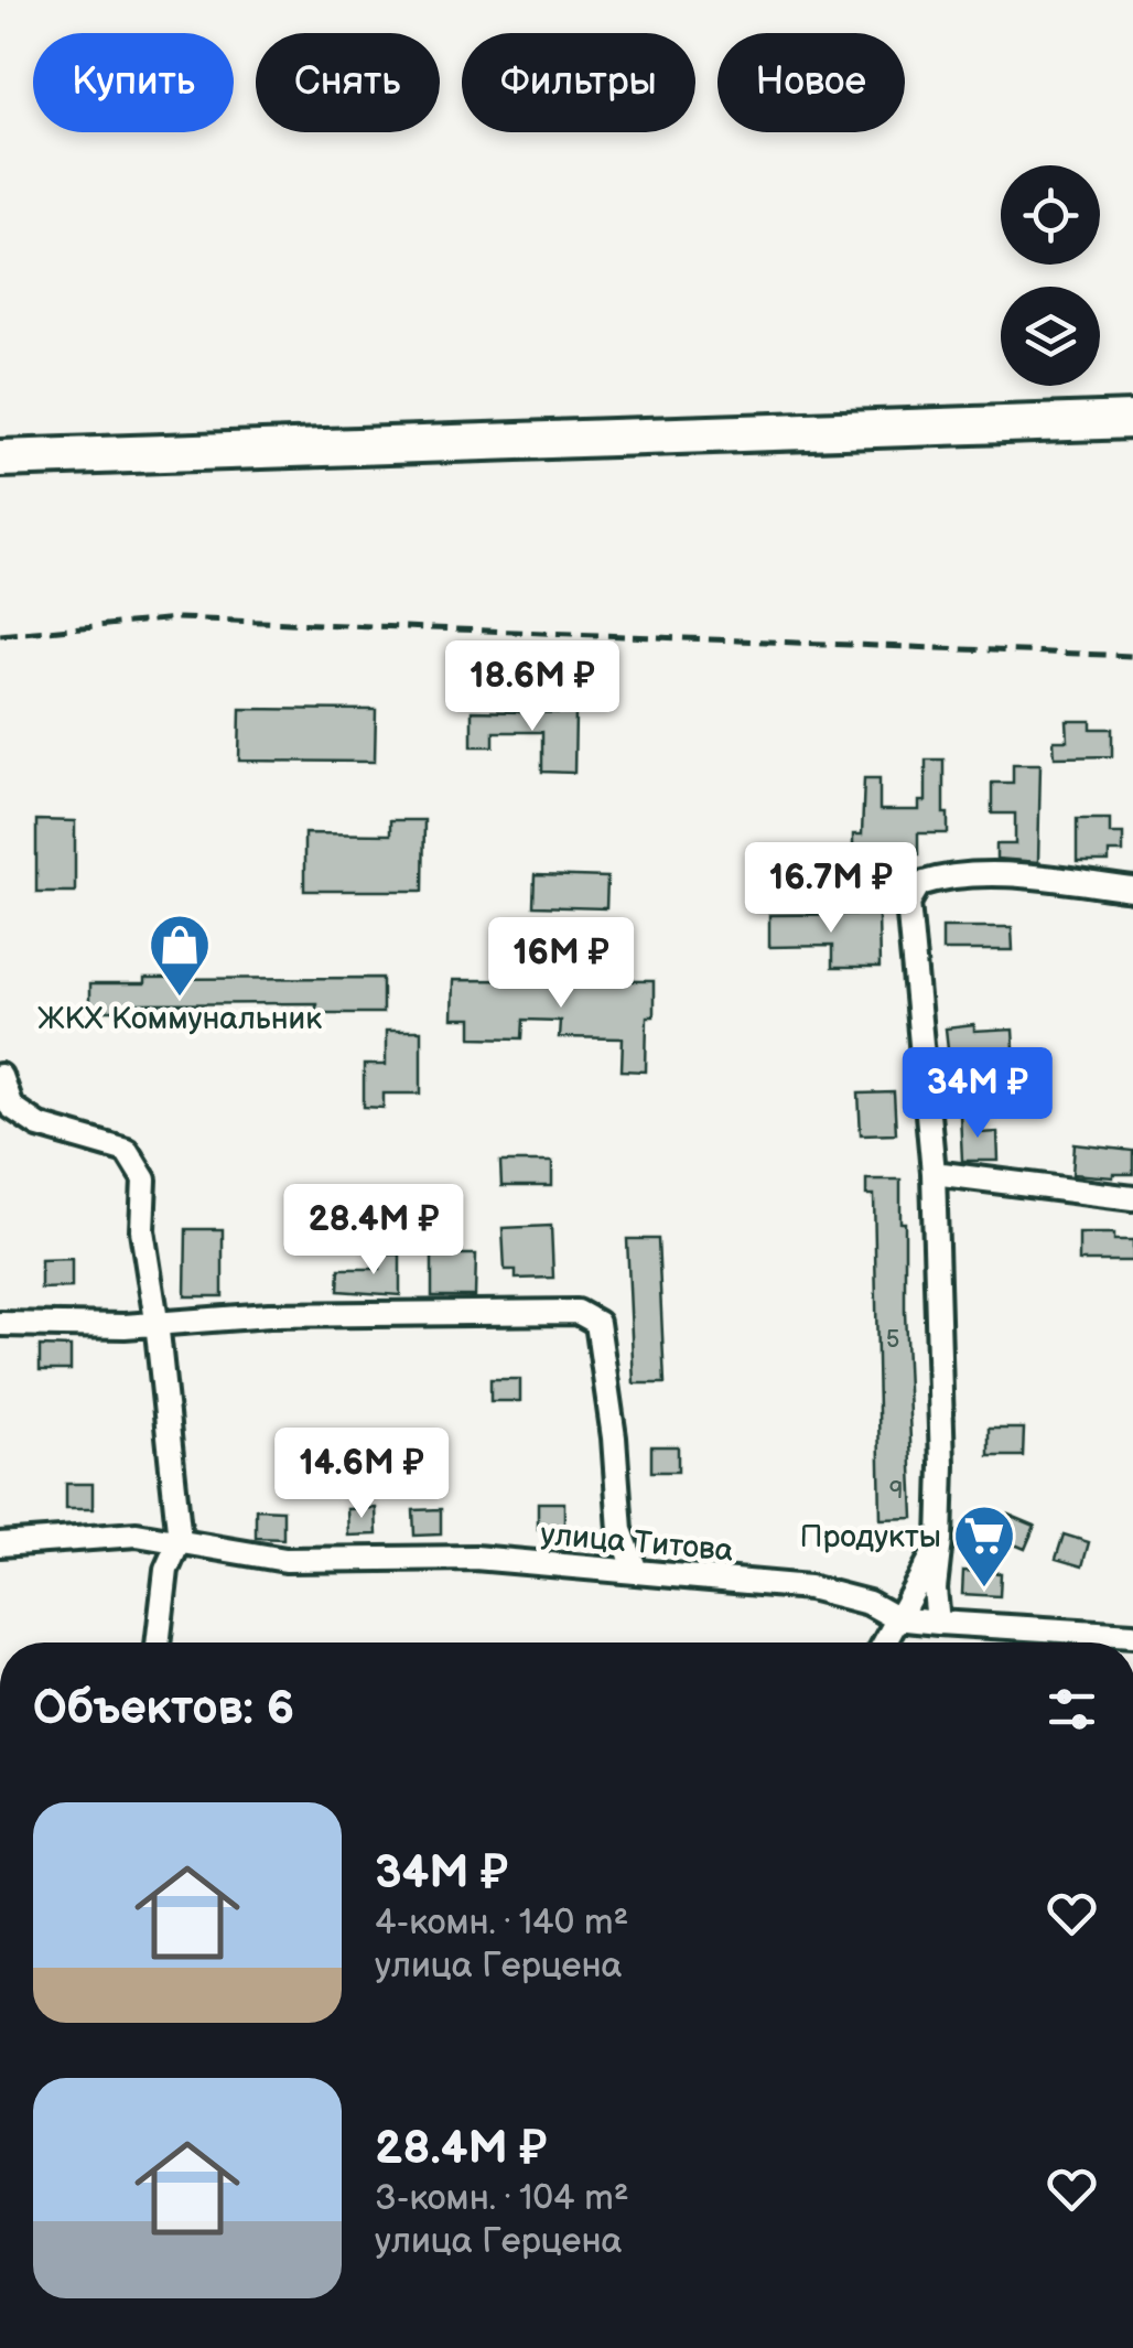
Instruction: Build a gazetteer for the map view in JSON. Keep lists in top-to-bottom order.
{
  "streets": {
    "street": ["улица Титова"]
  },
  "places": {
    "shop": ["ЖКХ Коммунальник"],
    "supermarket": ["Продукты"]
  },
  "house_numbers": ["5", "9"],
  "page": {
    "chip": [
      "Купить",
      "Снять",
      "Фильтры",
      "Новое"
    ],
    "price": [
      "18.6M ₽",
      "16.7M ₽",
      "16M ₽",
      "34M ₽",
      "28.4M ₽",
      "14.6M ₽"
    ],
    "heading": "Объектов: 6",
    "list": [
      {
        "name": "34M ₽",
        "note": "4-комн. · 140 m² · улица Герцена"
      },
      {
        "name": "28.4M ₽",
        "note": "3-комн. · 104 m² · улица Герцена"
      }
    ]
  }
}
